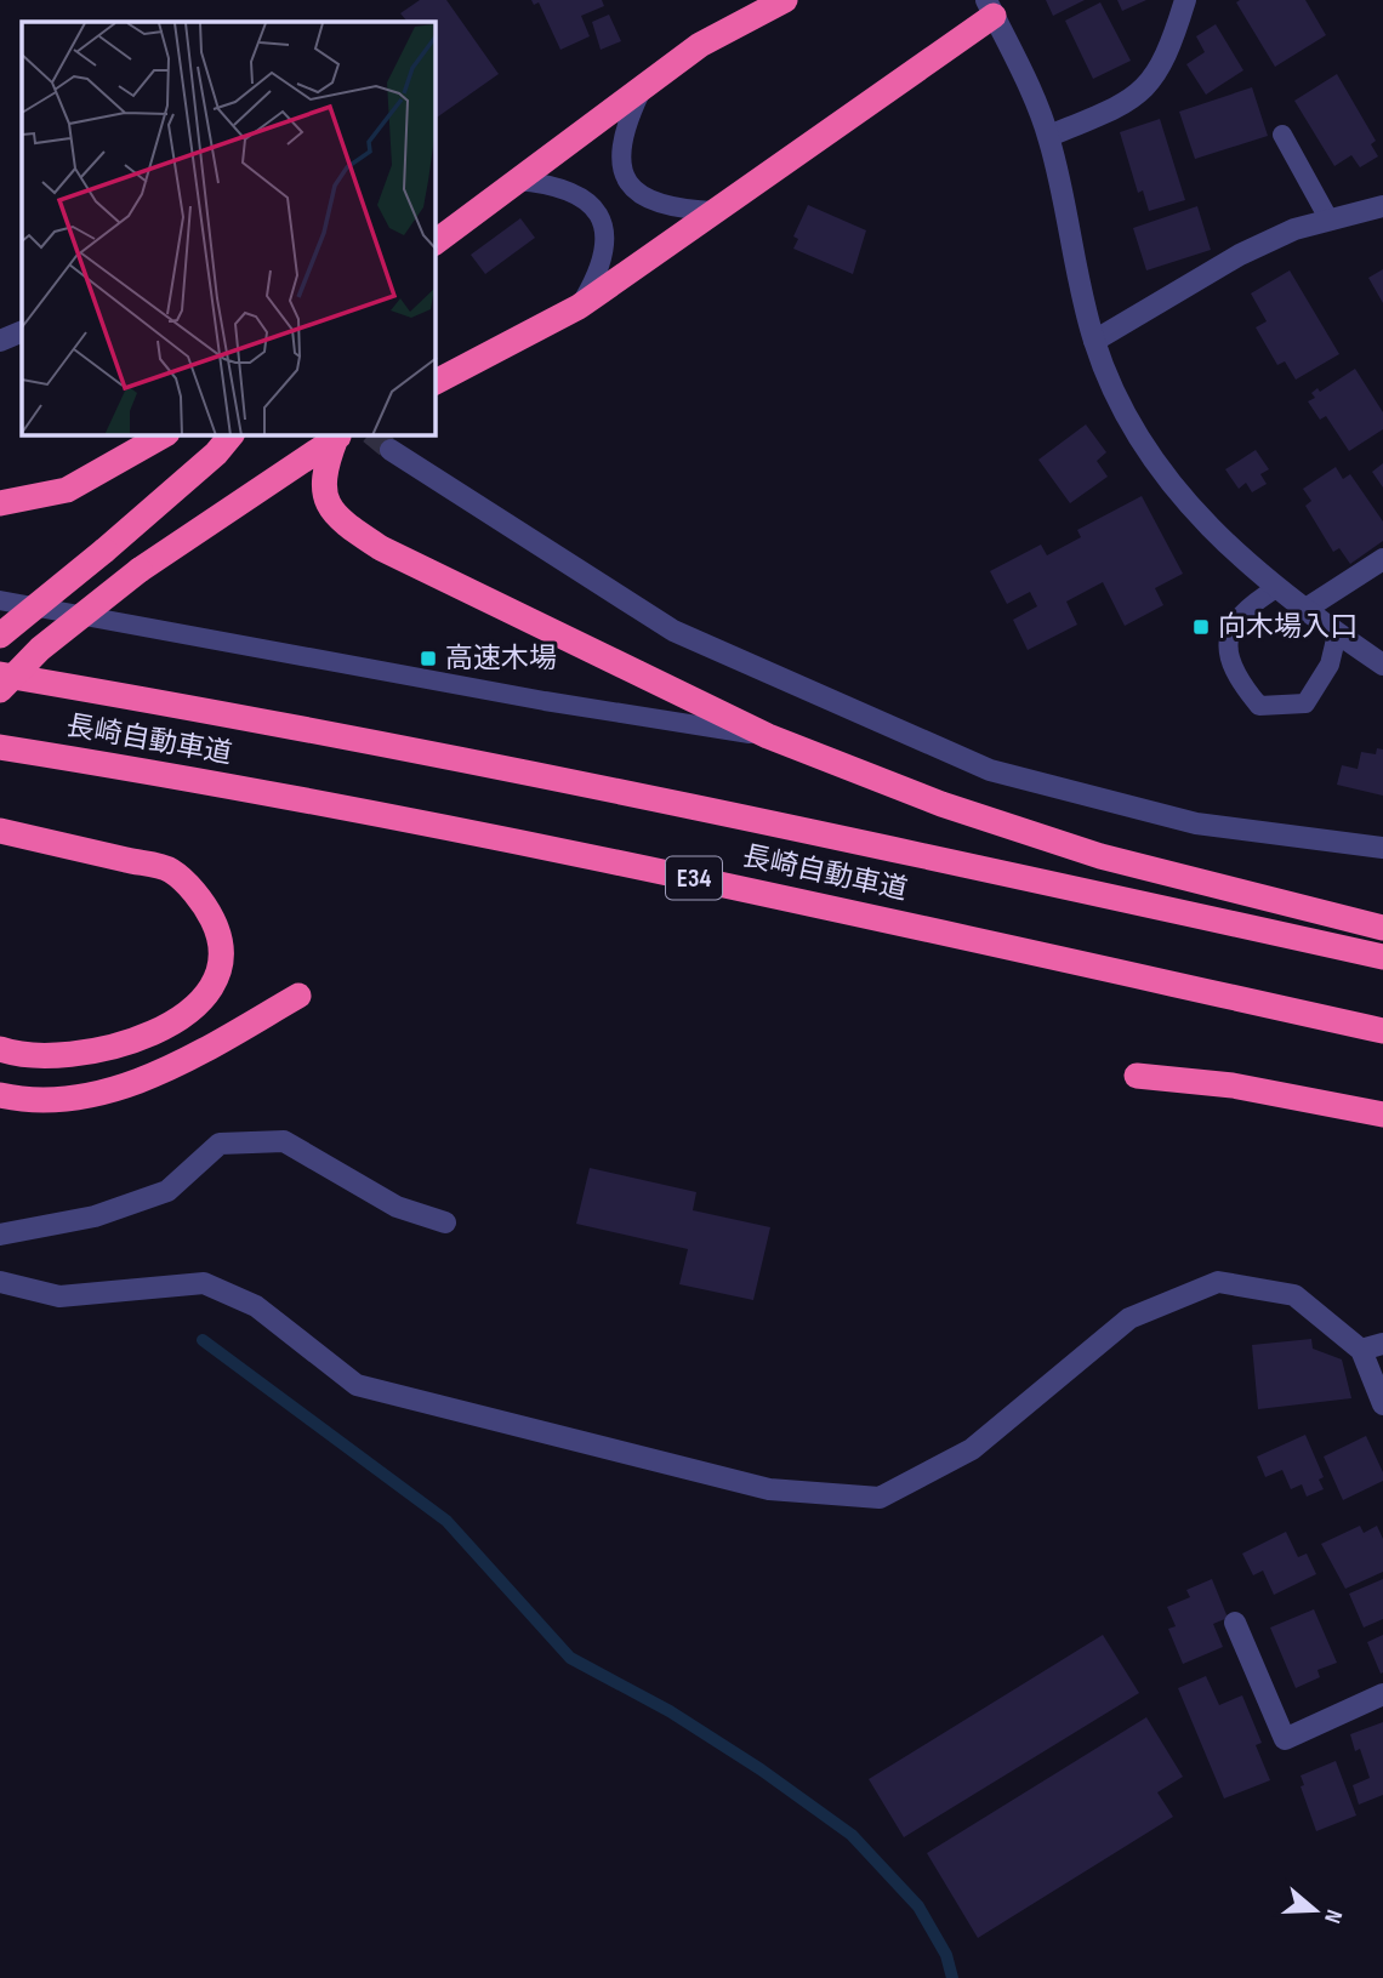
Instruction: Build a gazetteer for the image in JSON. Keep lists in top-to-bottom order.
{
  "streets": {
    "highway": ["長崎自動車道", "E34"]
  },
  "places": {
    "transit": ["向木場入口", "高速木場"]
  },
  "north": "right"
}
